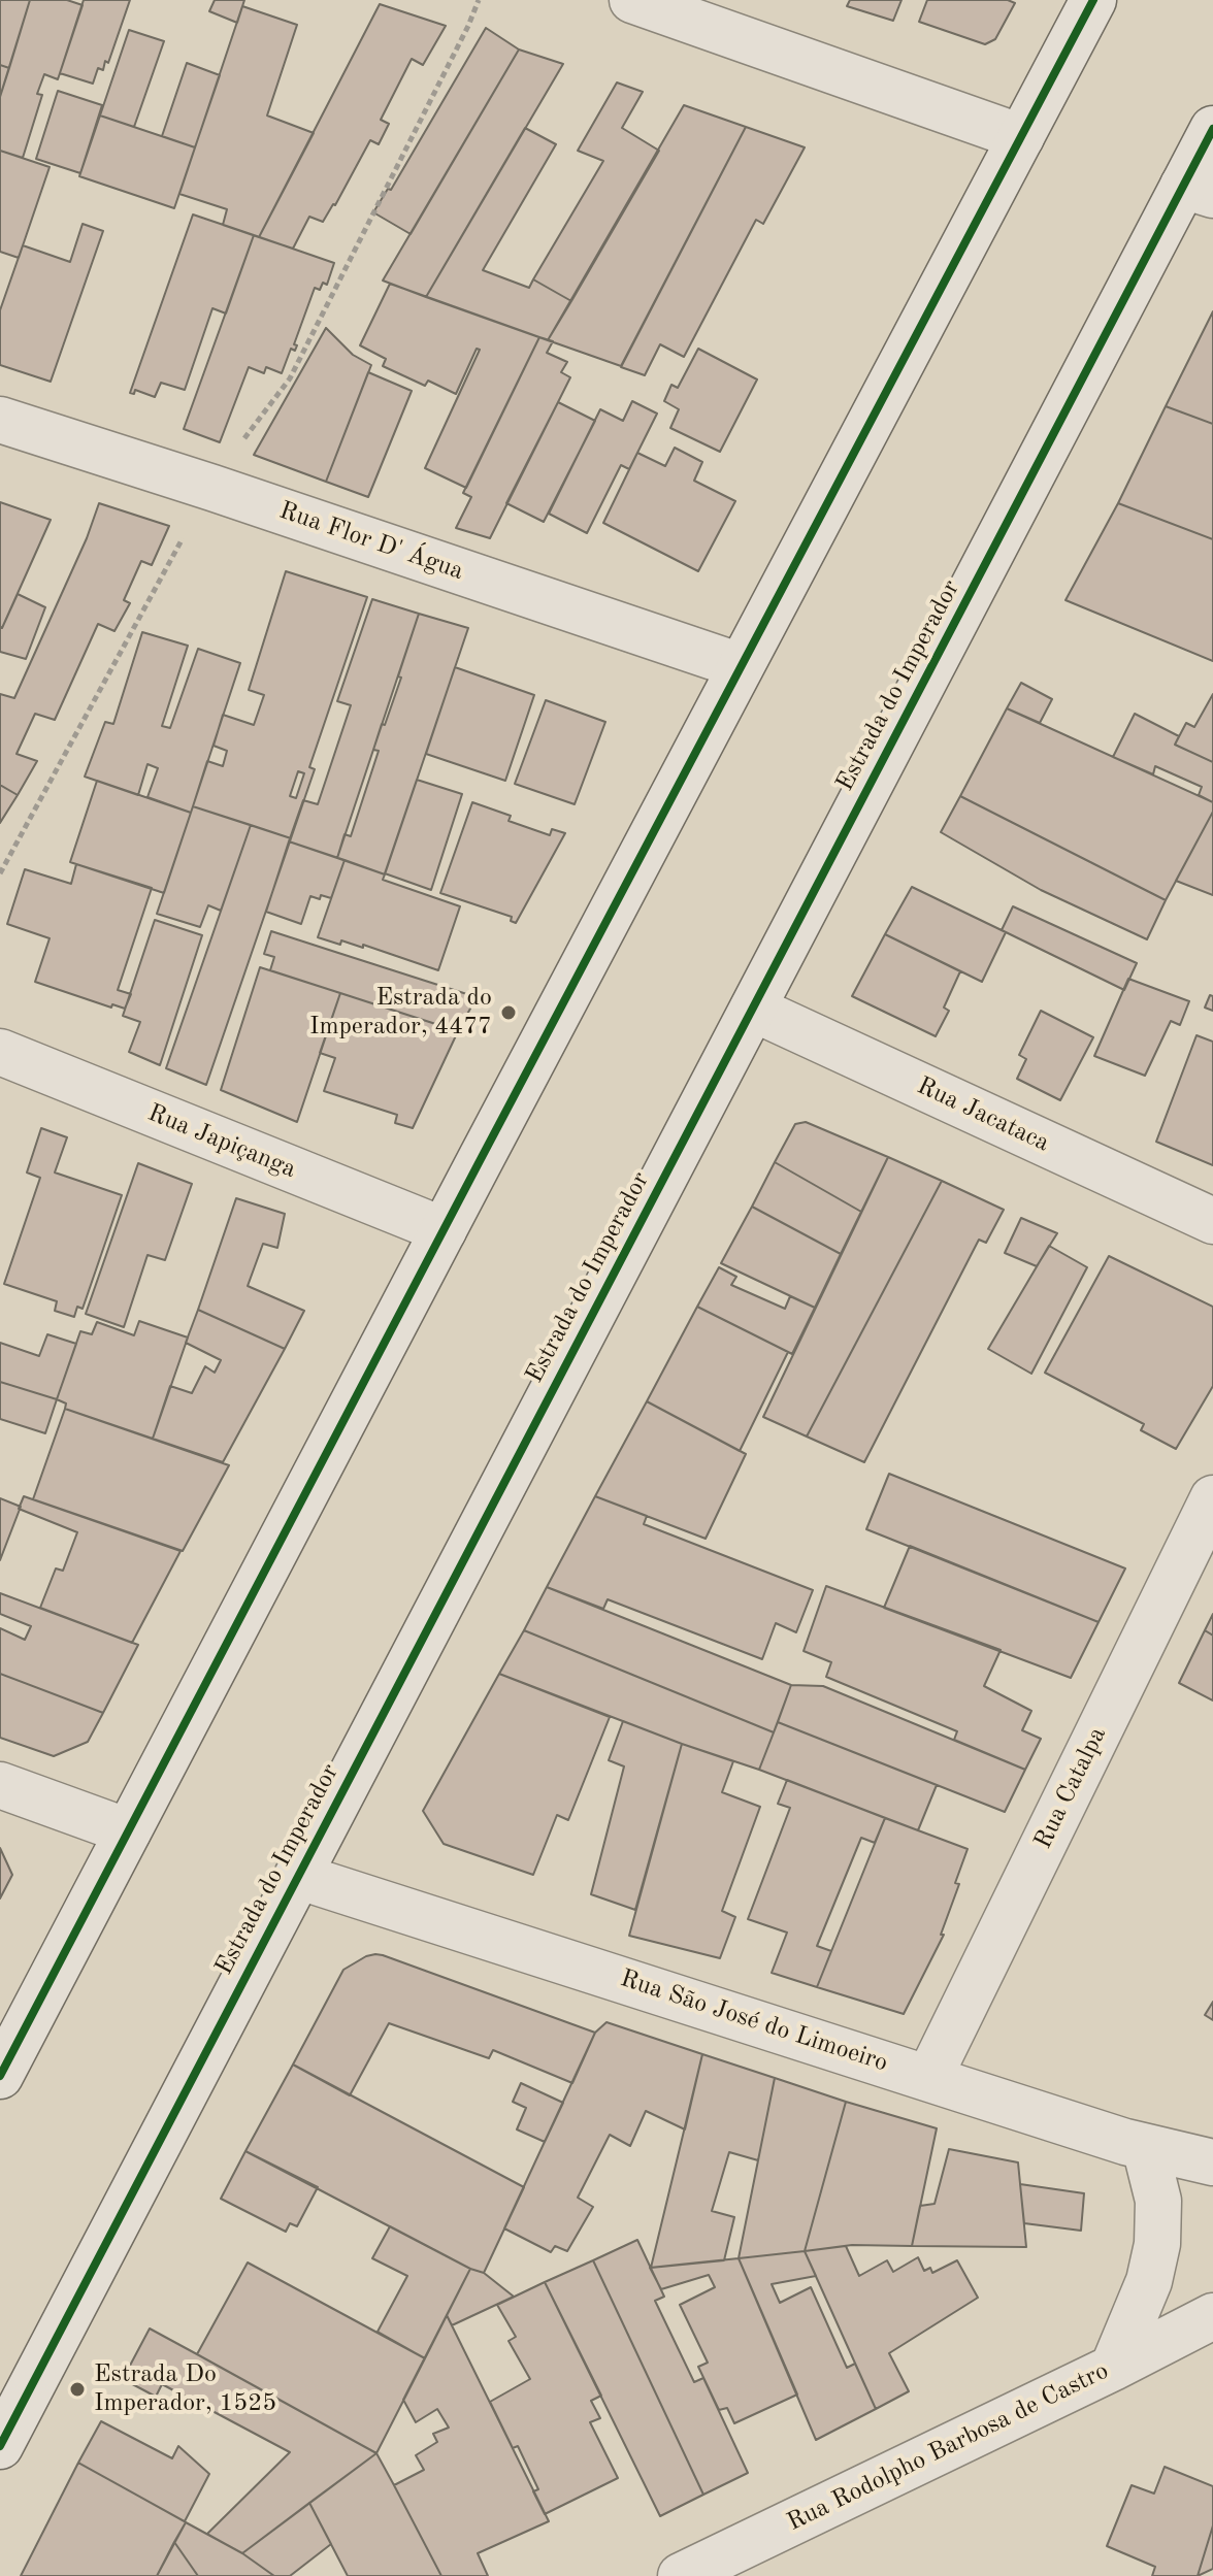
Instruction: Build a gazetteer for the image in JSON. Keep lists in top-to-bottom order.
{
  "streets": {
    "main road": [
      "Rua Flor D' Água",
      "Estrada do Imperador",
      "Rua Jacataca",
      "Rua Japiçanga",
      "Rua Catalpa",
      "Rua São José do Limoeiro",
      "Rua Rodolpho Barbosa de Castro"
    ]
  },
  "crossings": [
    ["Estrada do Imperador", "Rua Jacataca"],
    ["Estrada do Imperador", "Rua São José do Limoeiro"],
    ["Rua Catalpa", "Rua São José do Limoeiro"]
  ],
  "places": ["Estrada do Imperador, 4477", "Estrada Do Imperador, 1525"]
}
